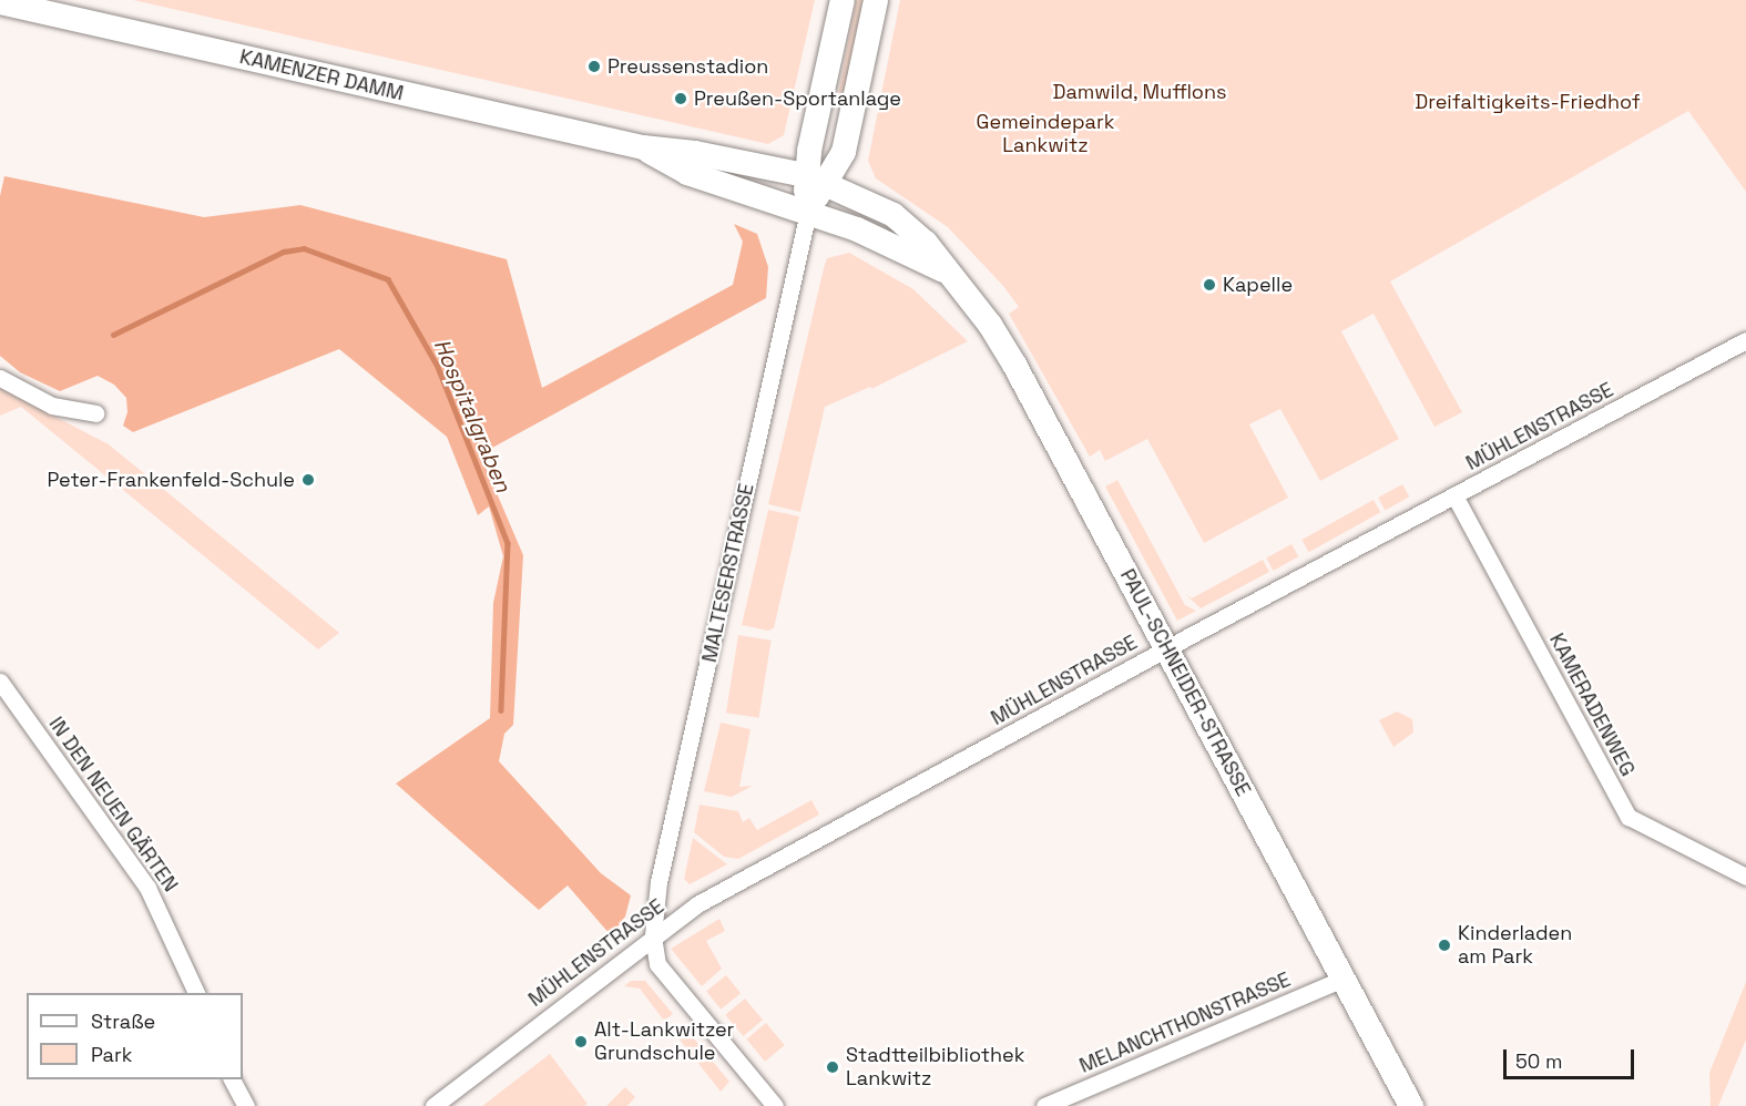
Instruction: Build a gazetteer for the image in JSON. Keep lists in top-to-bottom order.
{
  "streets": {
    "main road": ["KAMENZER DAMM", "MALTESERSTRASSE", "PAUL-SCHNEIDER-STRASSE"],
    "street": [
      "MÜHLENSTRASSE",
      "KAMERADENWEG",
      "IN DEN NEUEN GÄRTEN",
      "MELANCHTHONSTRASSE"
    ]
  },
  "crossings": [
    ["KAMENZER DAMM", "MALTESERSTRASSE"],
    ["KAMENZER DAMM", "PAUL-SCHNEIDER-STRASSE"],
    ["MÜHLENSTRASSE", "MALTESERSTRASSE"],
    ["MÜHLENSTRASSE", "PAUL-SCHNEIDER-STRASSE"],
    ["MÜHLENSTRASSE", "KAMERADENWEG"],
    ["MALTESERSTRASSE", "PAUL-SCHNEIDER-STRASSE"],
    ["PAUL-SCHNEIDER-STRASSE", "MELANCHTHONSTRASSE"]
  ],
  "water": ["Hospitalgraben"],
  "parks": ["Damwild, Mufflons", "Dreifaltigkeits-Friedhof", "Gemeindepark Lankwitz"],
  "places": [
    "Preussenstadion",
    "Preußen-Sportanlage",
    "Kapelle",
    "Peter-Frankenfeld-Schule",
    "Kinderladen am Park",
    "Alt-Lankwitzer Grundschule",
    "Stadtteilbibliothek Lankwitz"
  ],
  "legend": ["Straße", "Park"],
  "scale_bar": "50 m"
}
